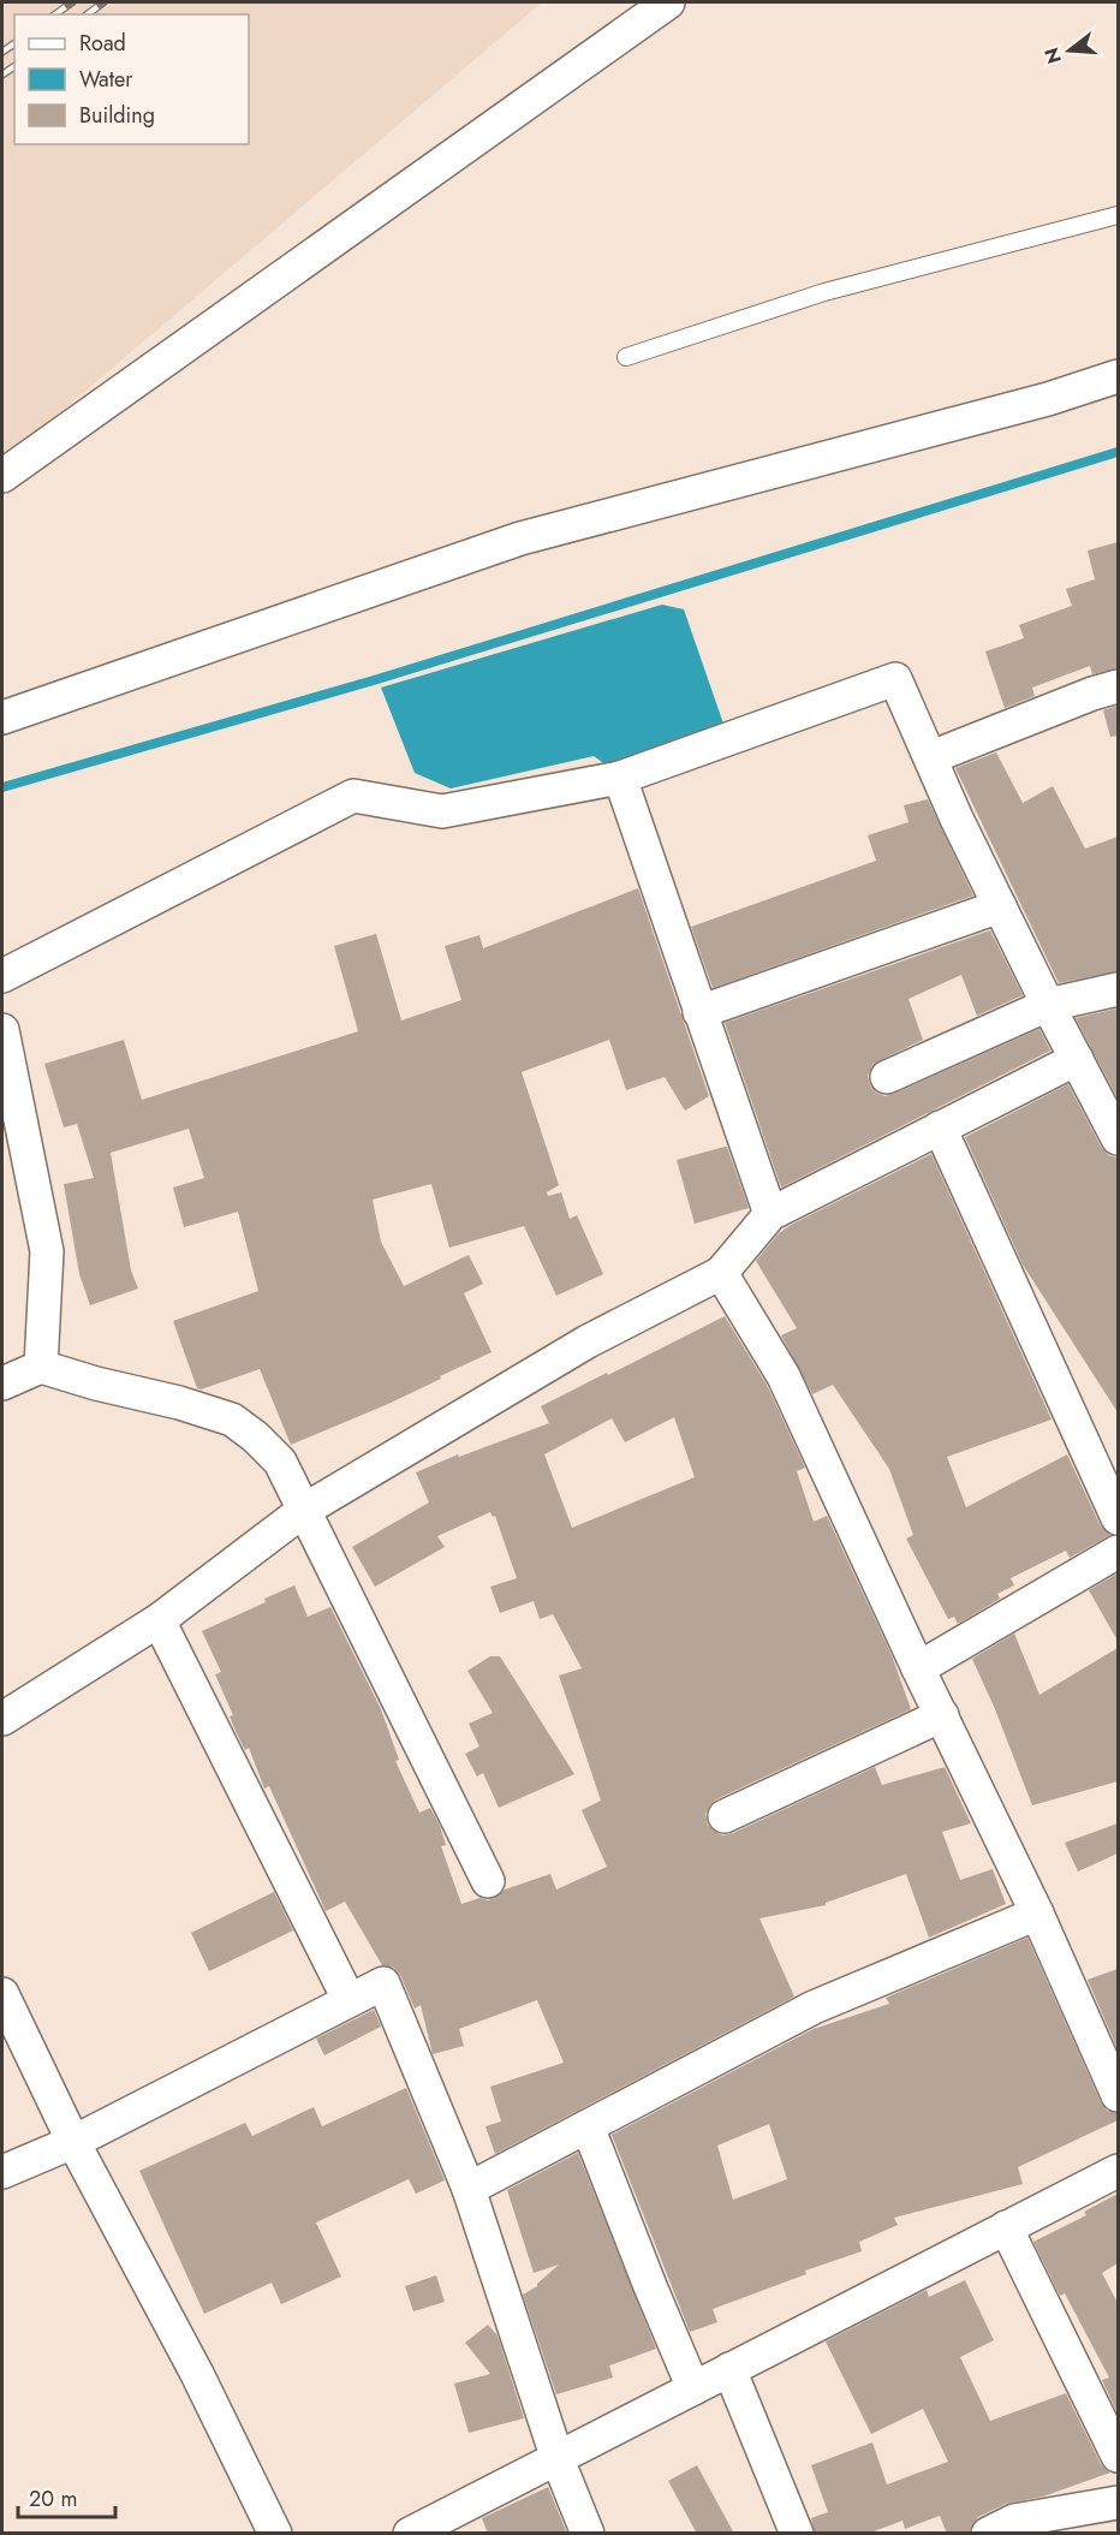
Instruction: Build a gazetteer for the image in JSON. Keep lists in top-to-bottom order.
{
  "legend": ["Road", "Water", "Building"],
  "scale_bar": "20 m",
  "north": "left"
}
